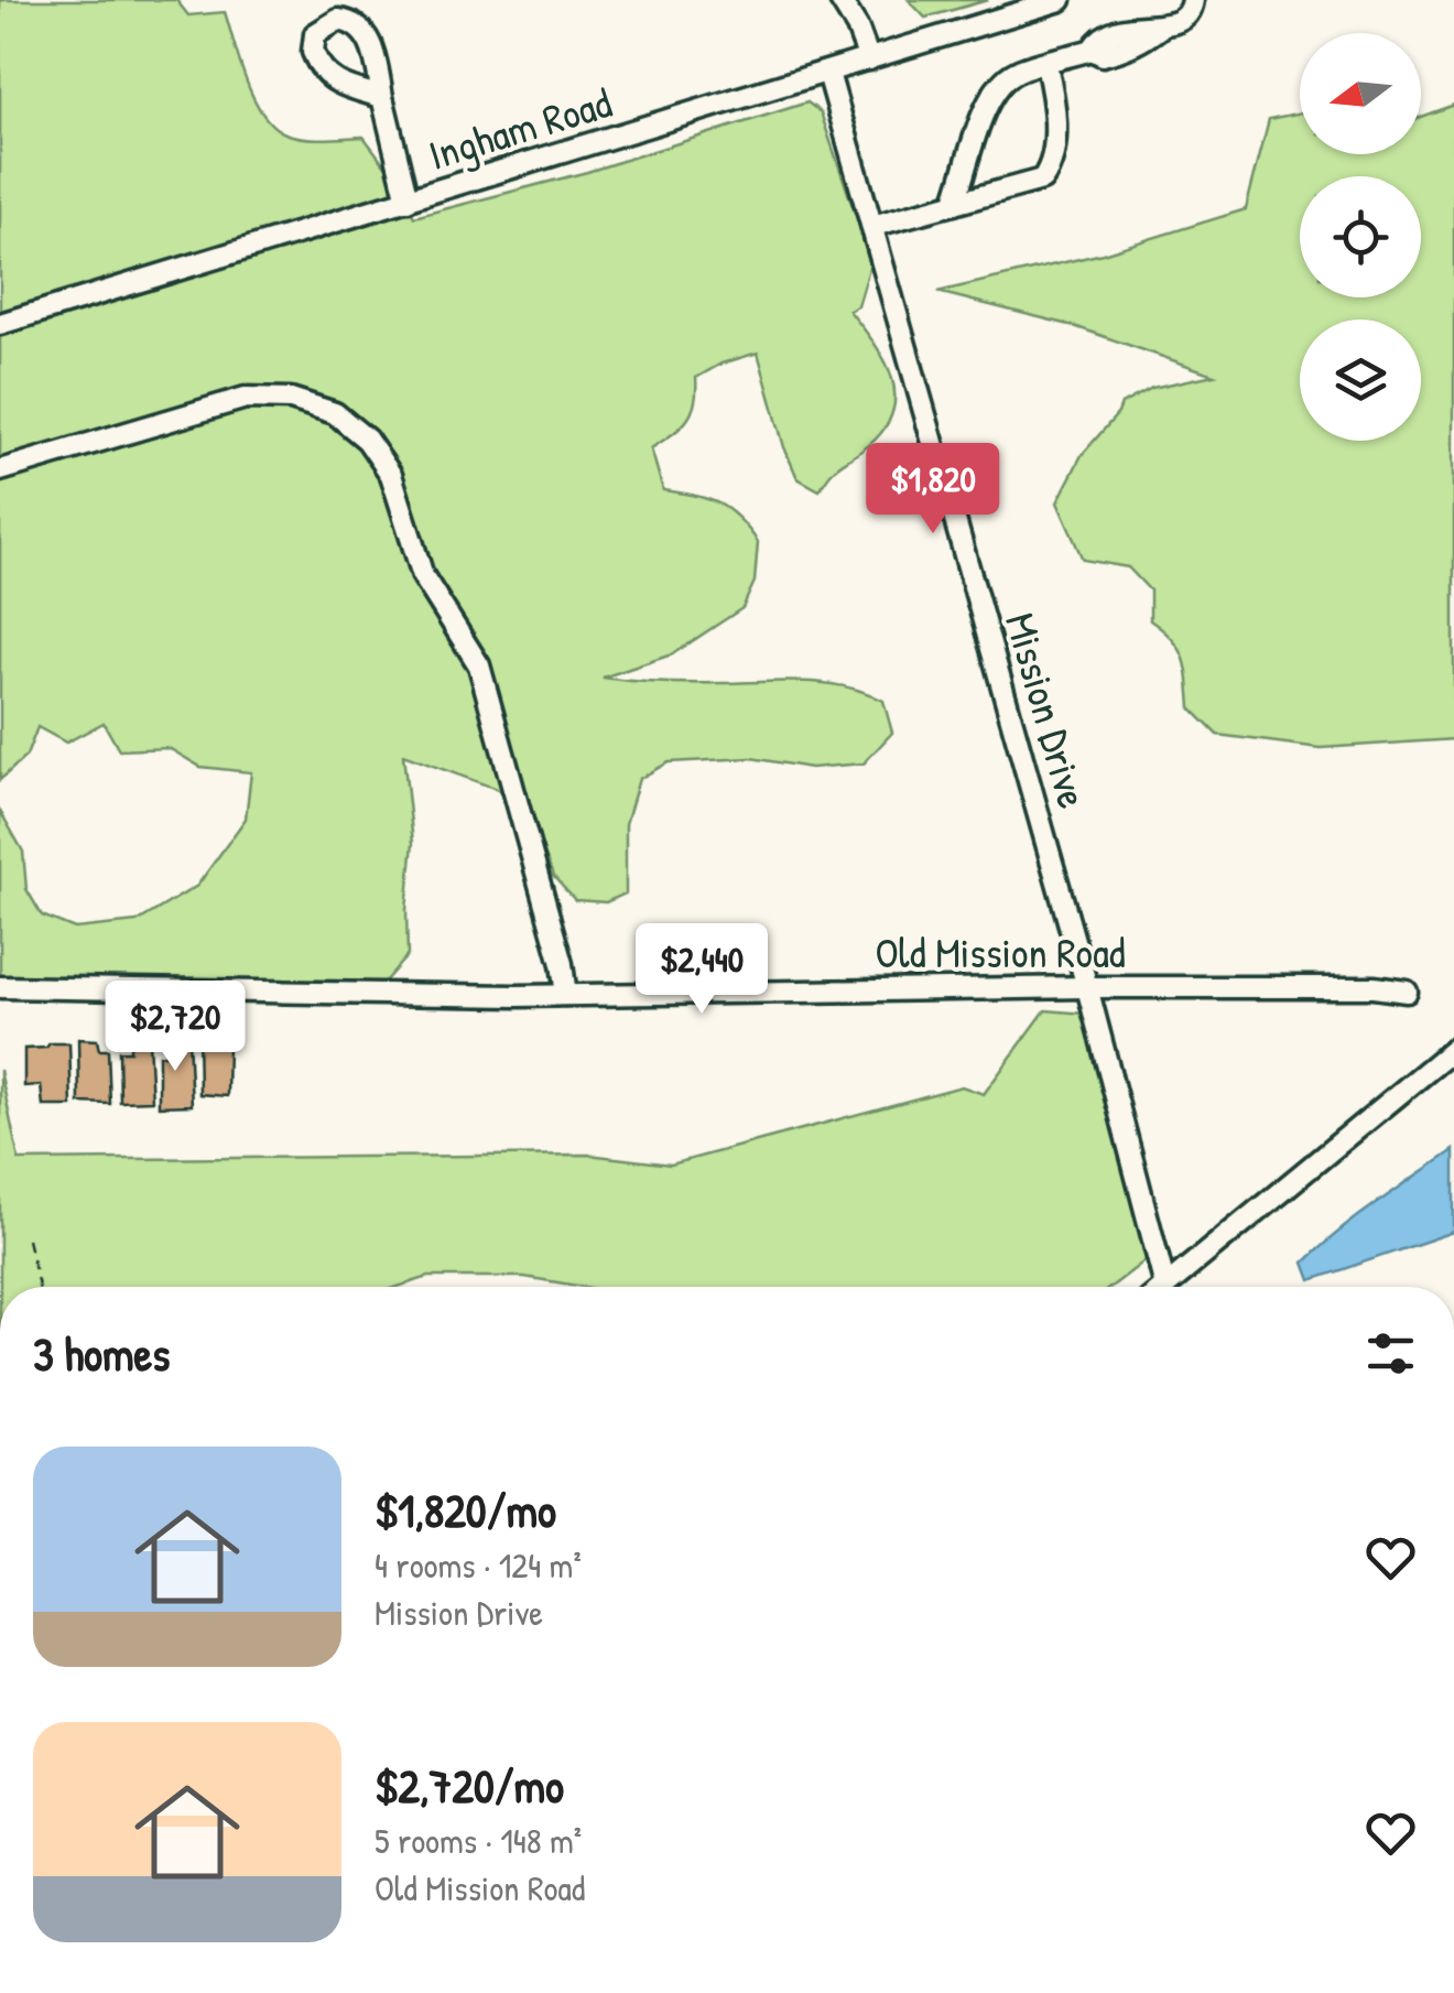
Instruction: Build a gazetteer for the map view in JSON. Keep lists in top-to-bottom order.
{
  "streets": {
    "street": ["Ingham Road", "Mission Drive", "Old Mission Road"]
  },
  "crossings": [
    ["Ingham Road", "Mission Drive"],
    ["Mission Drive", "Old Mission Road"]
  ],
  "north": "left",
  "page": {
    "price": ["$1,820", "$2,440", "$2,720"],
    "heading": "3 homes",
    "list": [
      {
        "name": "$1,820/mo",
        "note": "4 rooms · 124 m² · Mission Drive"
      },
      {
        "name": "$2,720/mo",
        "note": "5 rooms · 148 m² · Old Mission Road"
      }
    ]
  }
}
